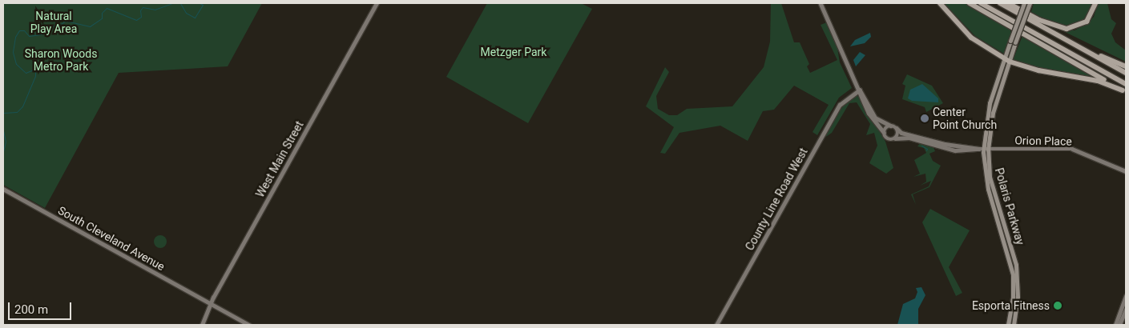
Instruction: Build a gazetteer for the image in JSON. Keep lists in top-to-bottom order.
{
  "streets": {
    "main road": [
      "Orion Place",
      "West Main Street",
      "County Line Road West",
      "Polaris Parkway",
      "South Cleveland Avenue"
    ]
  },
  "crossings": [
    ["Orion Place", "County Line Road West"],
    ["Orion Place", "Polaris Parkway"],
    ["West Main Street", "South Cleveland Avenue"]
  ],
  "parks": ["Natural Play Area", "Metzger Park", "Sharon Woods Metro Park"],
  "places": ["Center Point Church", "Esporta Fitness"],
  "scale_bar": "200 m"
}
